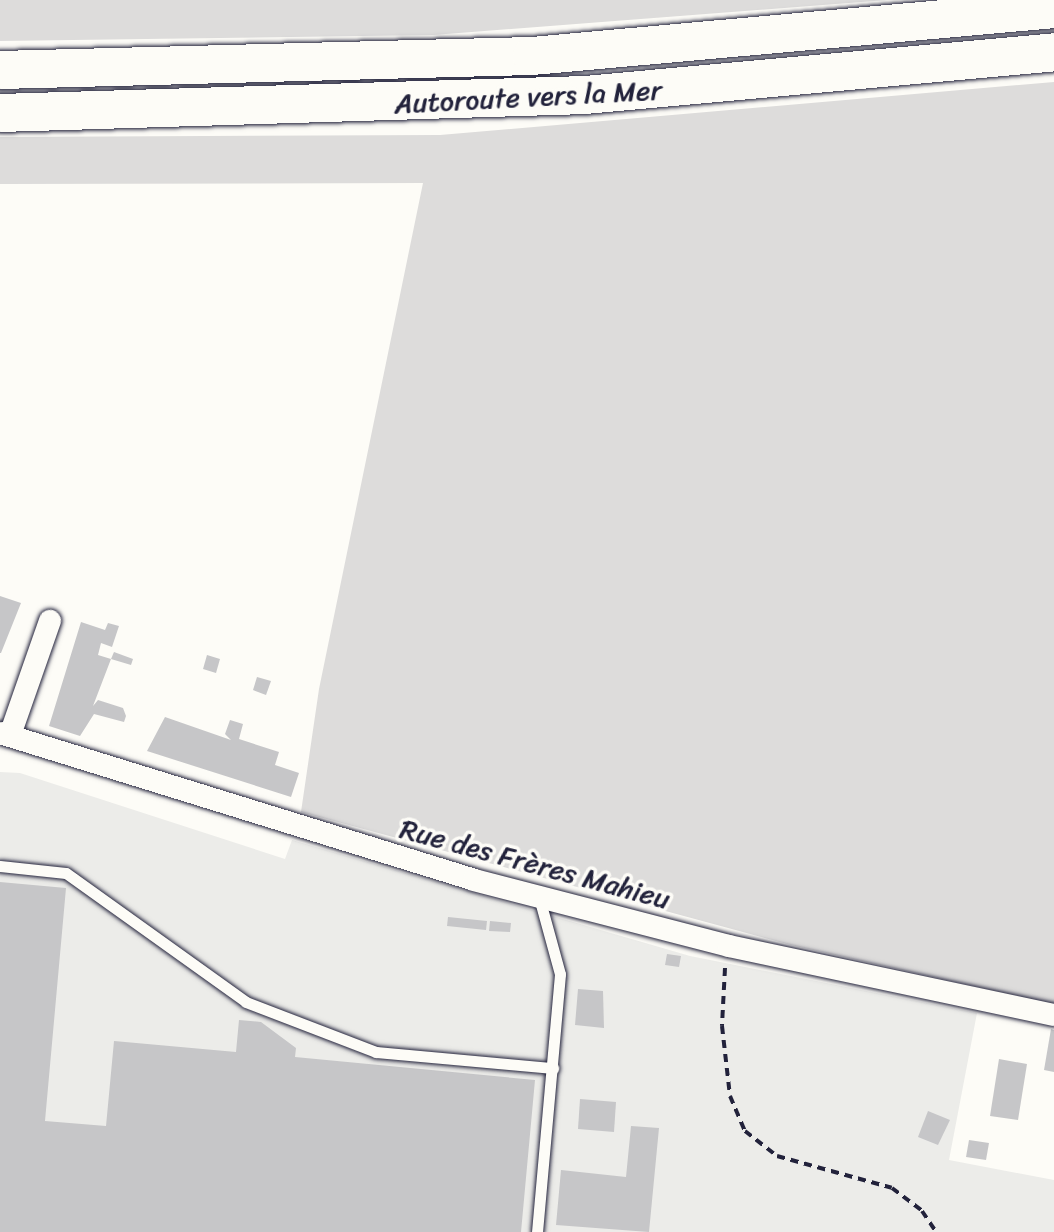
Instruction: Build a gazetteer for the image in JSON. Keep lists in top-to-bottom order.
{
  "streets": {
    "highway": ["Autoroute vers la Mer"],
    "street": ["Rue des Frères Mahieu"]
  }
}
